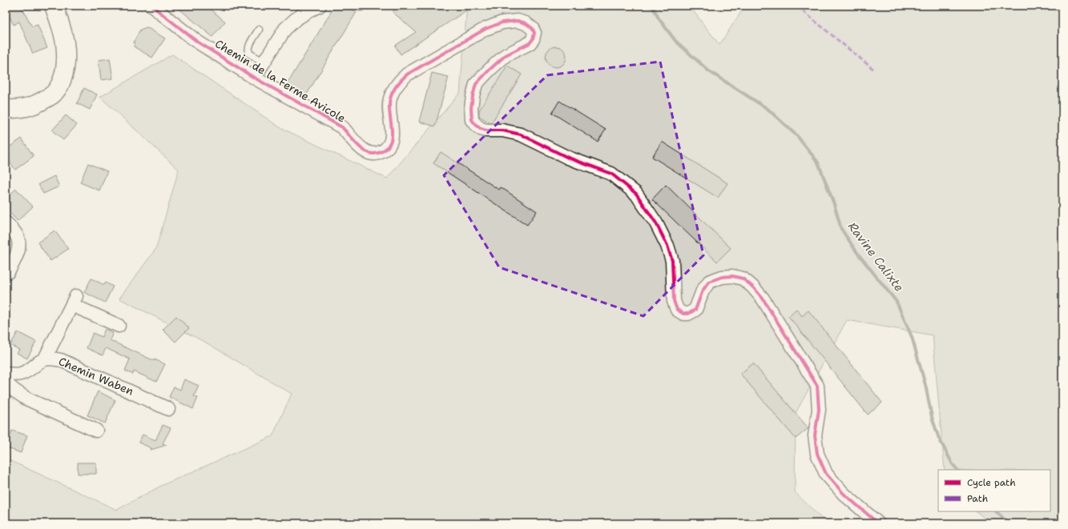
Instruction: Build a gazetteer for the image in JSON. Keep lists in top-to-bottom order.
{
  "streets": {
    "street": ["Chemin de la Ferme Avicole", "Chemin Waben"]
  },
  "water": ["Ravine Calixte"],
  "legend": ["Cycle path", "Path"]
}
